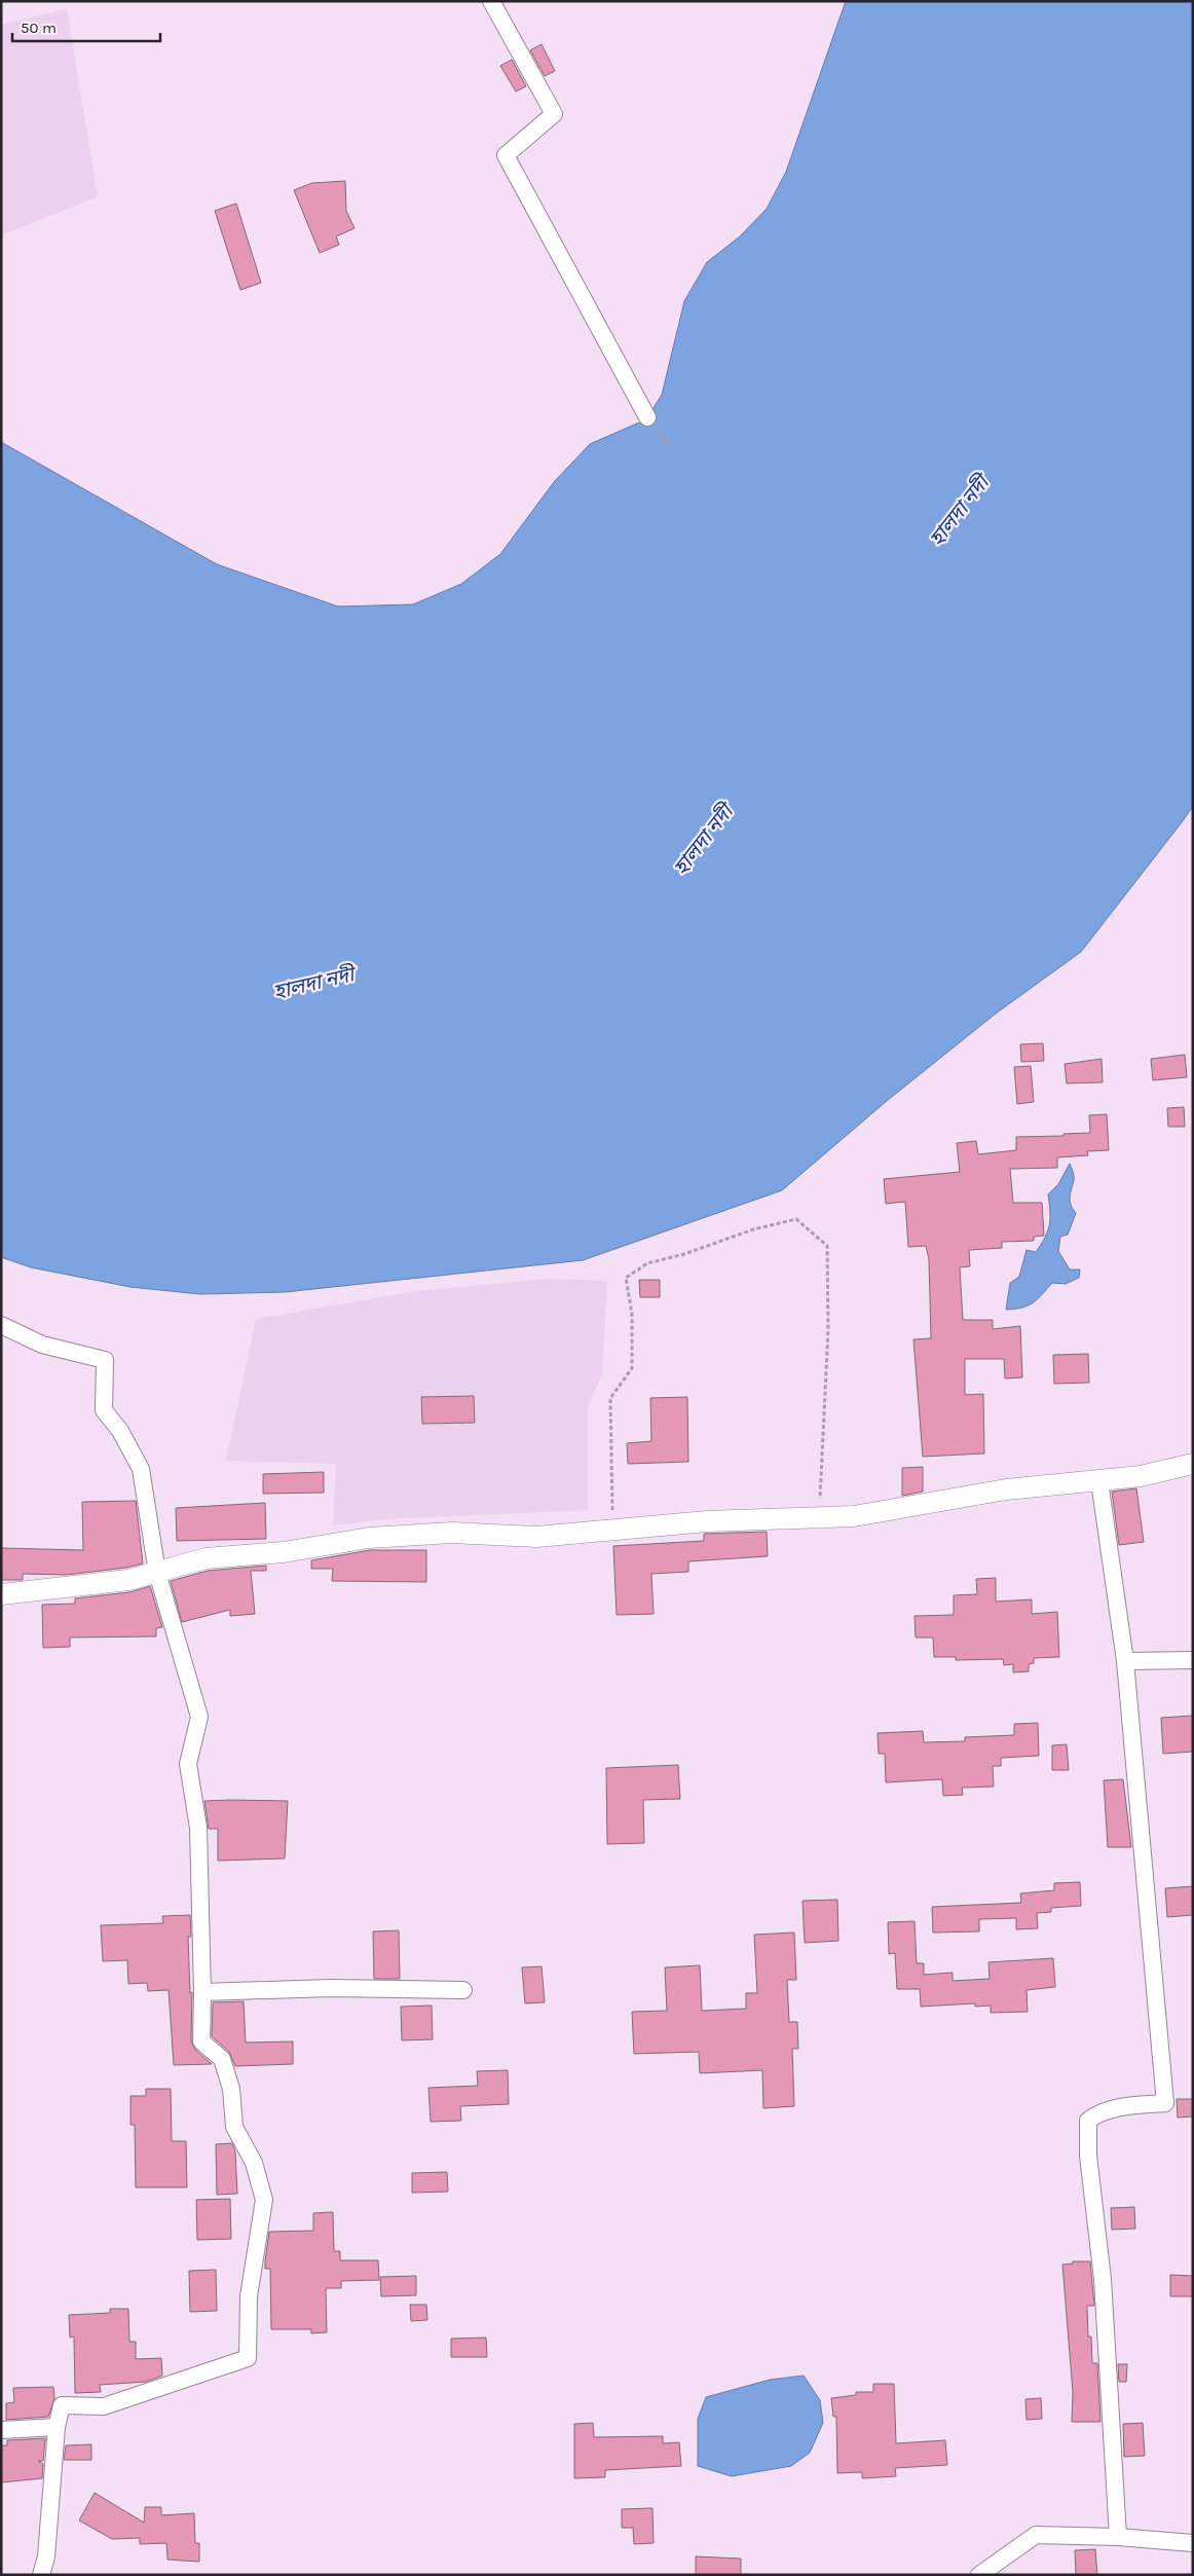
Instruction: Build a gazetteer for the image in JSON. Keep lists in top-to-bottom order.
{
  "water": ["হালদা নদী"],
  "scale_bar": "50 m"
}
